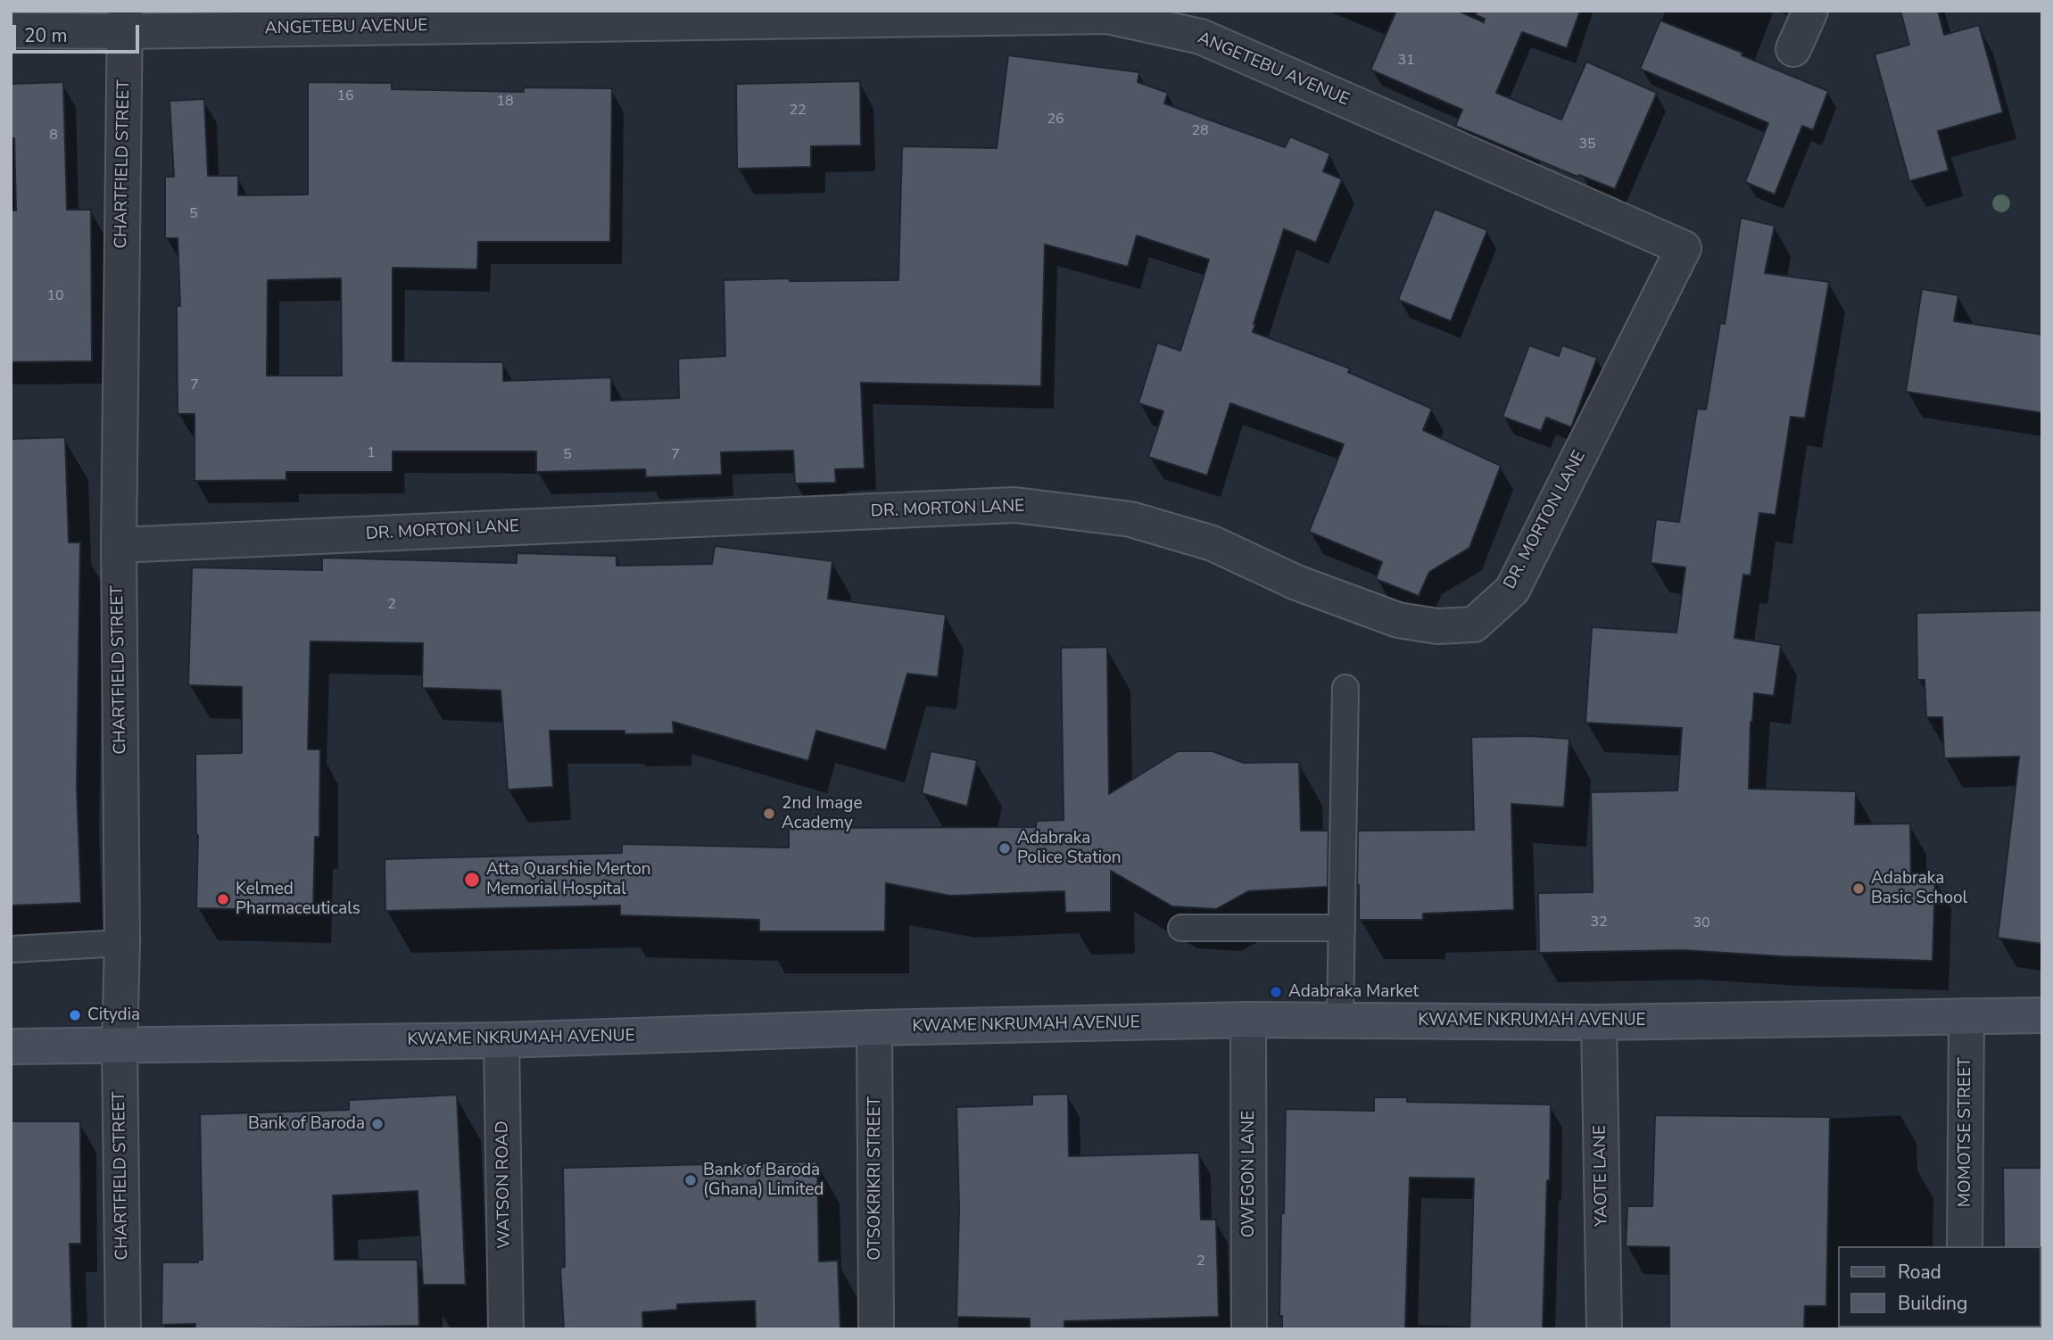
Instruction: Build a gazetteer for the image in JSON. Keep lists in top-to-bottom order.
{
  "streets": {
    "main road": ["KWAME NKRUMAH AVENUE"],
    "street": [
      "ANGETEBU AVENUE",
      "CHARTFIELD STREET",
      "DR. MORTON LANE",
      "MOMOTSE STREET",
      "OWEGON LANE",
      "YAOTE LANE",
      "OTSOKRIKRI STREET",
      "WATSON ROAD"
    ]
  },
  "crossings": [
    ["ANGETEBU AVENUE", "CHARTFIELD STREET"],
    ["ANGETEBU AVENUE", "DR. MORTON LANE"],
    ["CHARTFIELD STREET", "DR. MORTON LANE"],
    ["CHARTFIELD STREET", "KWAME NKRUMAH AVENUE"],
    ["KWAME NKRUMAH AVENUE", "MOMOTSE STREET"],
    ["KWAME NKRUMAH AVENUE", "OWEGON LANE"],
    ["KWAME NKRUMAH AVENUE", "YAOTE LANE"],
    ["KWAME NKRUMAH AVENUE", "OTSOKRIKRI STREET"],
    ["KWAME NKRUMAH AVENUE", "WATSON ROAD"]
  ],
  "places": [
    "2nd Image Academy",
    "Adabraka Police Station",
    "Atta Quarshie Merton Memorial Hospital",
    "Adabraka Basic School",
    "Kelmed Pharmaceuticals",
    "Adabraka Market",
    "Citydia",
    "Bank of Baroda",
    "Bank of Baroda (Ghana) Limited"
  ],
  "house_numbers": [
    "31",
    "16",
    "18",
    "22",
    "26",
    "28",
    "8",
    "35",
    "5",
    "10",
    "7",
    "1",
    "5",
    "7",
    "2",
    "32",
    "30",
    "2"
  ],
  "legend": ["Road", "Building"],
  "scale_bar": "20 m"
}
